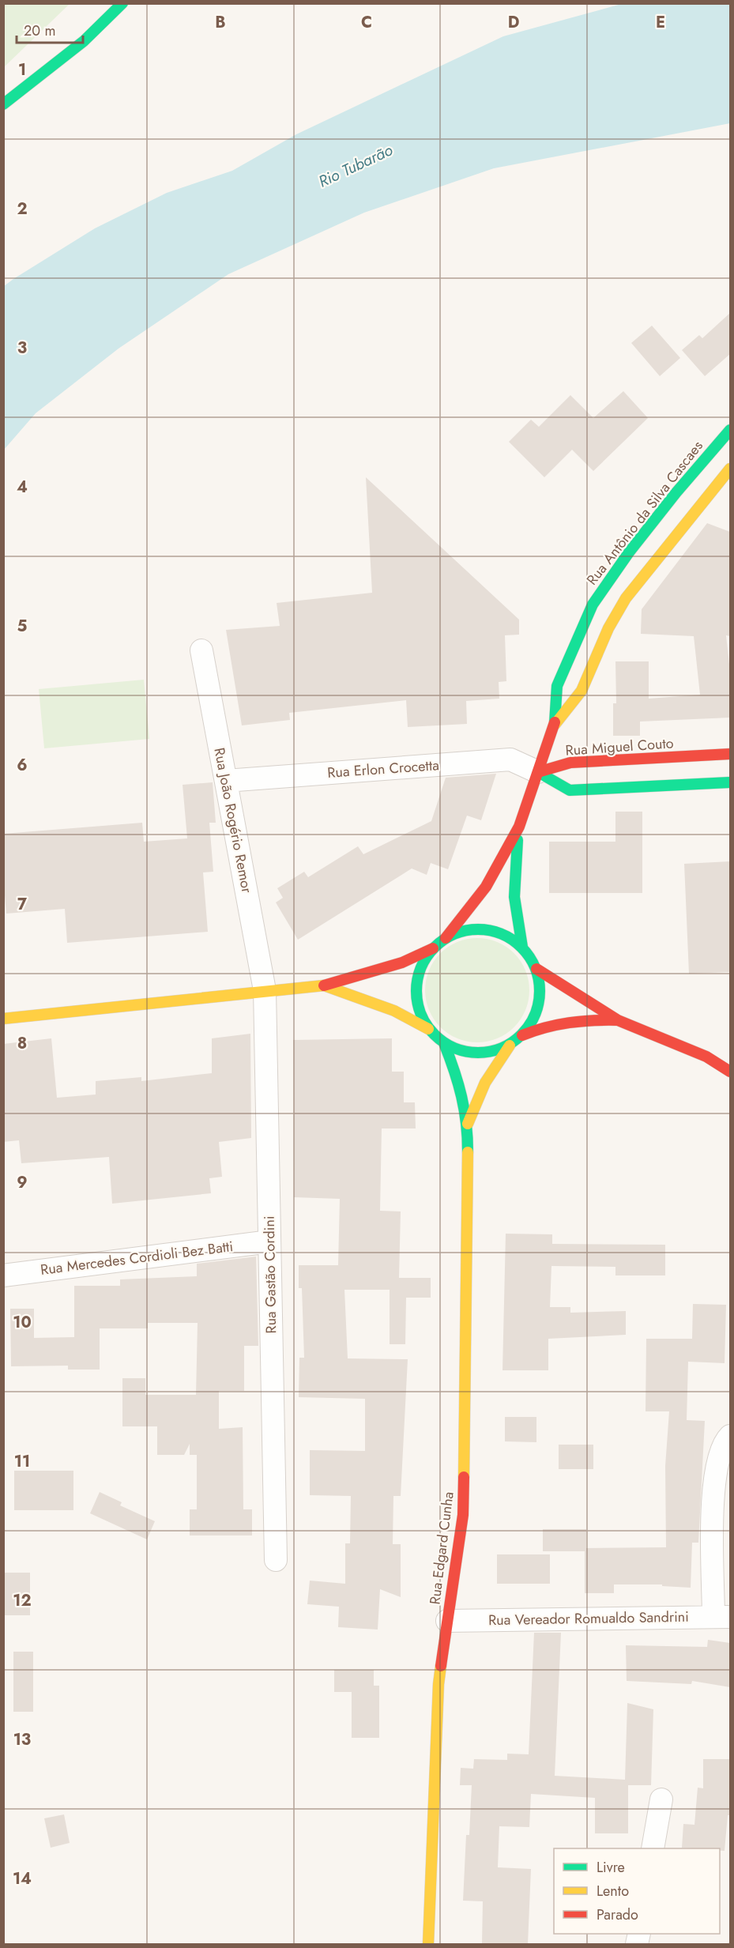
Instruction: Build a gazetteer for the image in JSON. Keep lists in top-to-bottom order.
{
  "streets": {
    "main road": ["Rua Antônio da Silva Cascaes", "Rua Miguel Couto", "Rua Edgard Cunha"],
    "street": [
      "Rua Erlon Crocetta",
      "Rua João Rogério Remor",
      "Rua Mercedes Cordioli Bez Batti",
      "Rua Gastão Cordini",
      "Rua Vereador Romualdo Sandrini"
    ]
  },
  "crossings": [
    ["Rua Antônio da Silva Cascaes", "Rua Miguel Couto"],
    ["Rua Antônio da Silva Cascaes", "Rua Erlon Crocetta"],
    ["Rua Antônio da Silva Cascaes", "Rua Edgard Cunha"],
    ["Rua Miguel Couto", "Rua Erlon Crocetta"],
    ["Rua Erlon Crocetta", "Rua João Rogério Remor"],
    ["Rua João Rogério Remor", "Rua Gastão Cordini"],
    ["Rua Mercedes Cordioli Bez Batti", "Rua Gastão Cordini"],
    ["Rua Edgard Cunha", "Rua Vereador Romualdo Sandrini"]
  ],
  "water": ["Rio Tubarão"],
  "legend": ["Livre", "Lento", "Parado"],
  "scale_bar": "20 m",
  "grid": {
    "columns": [
      "B",
      "C",
      "D",
      "E"
    ],
    "rows": [
      "1",
      "2",
      "3",
      "4",
      "5",
      "6",
      "7",
      "8",
      "9",
      "10",
      "11",
      "12",
      "13",
      "14"
    ]
  }
}
